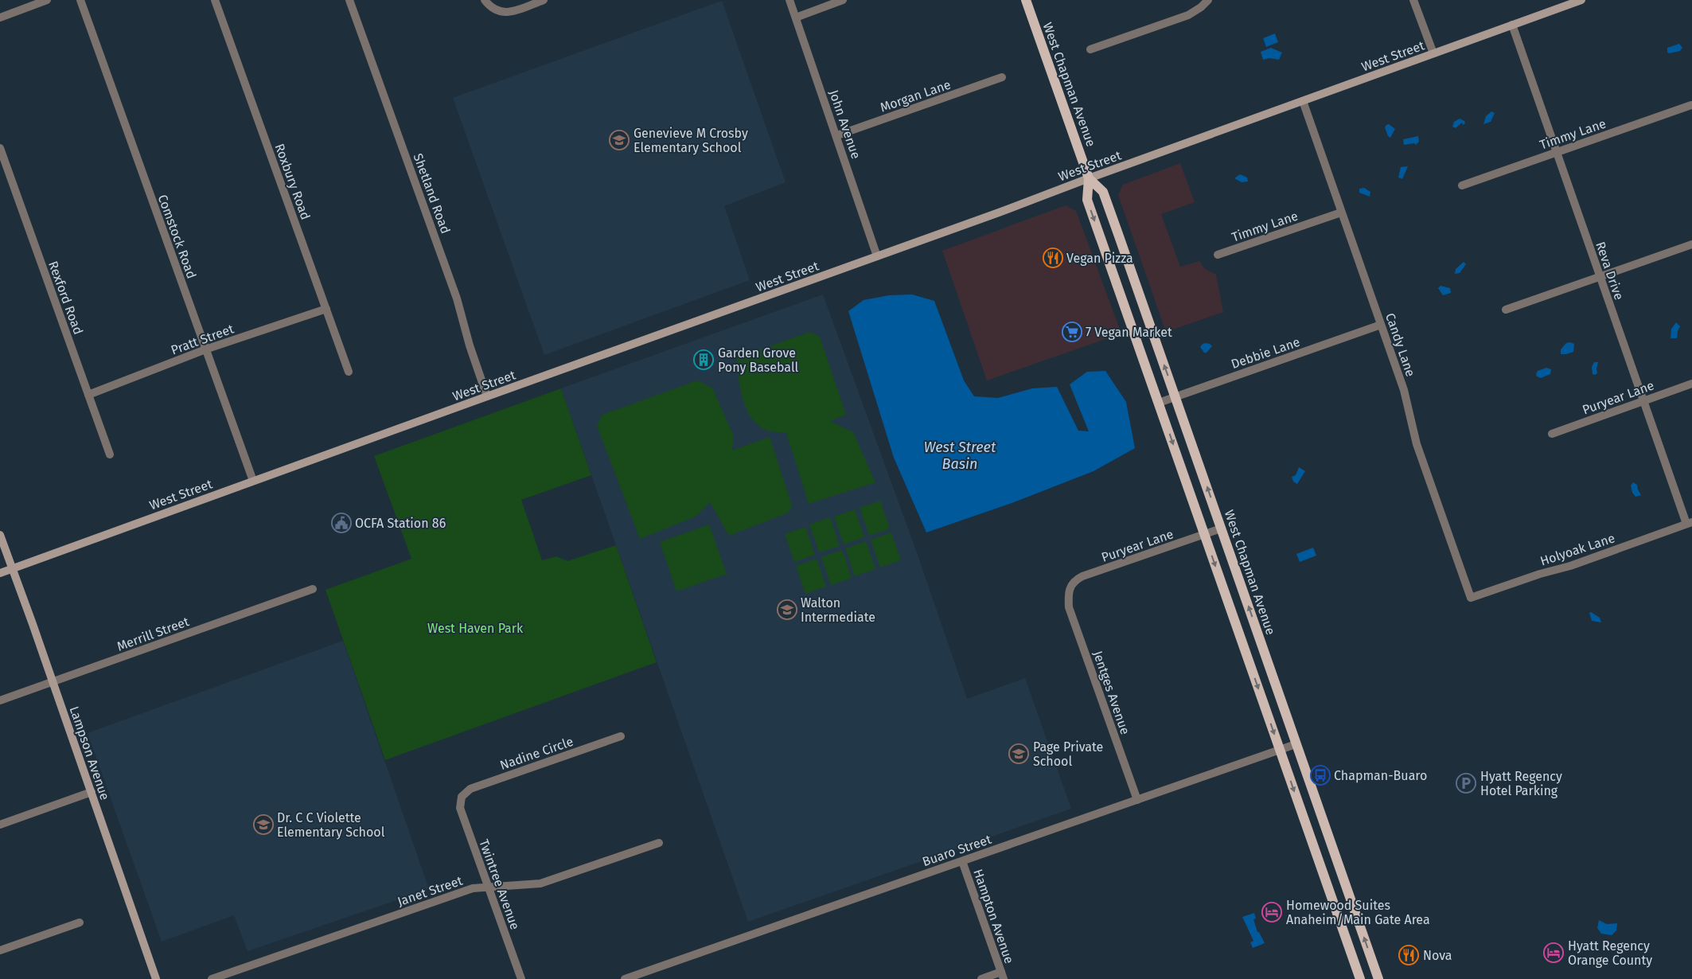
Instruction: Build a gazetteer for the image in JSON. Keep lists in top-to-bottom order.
{
  "streets": {
    "main road": ["West Street", "West Chapman Avenue", "Lampson Avenue"],
    "street": [
      "Morgan Lane",
      "John Avenue",
      "Timmy Lane",
      "Roxbury Road",
      "Shetland Road",
      "Comstock Road",
      "Reva Drive",
      "Rexford Road",
      "Pratt Street",
      "Candy Lane",
      "Debbie Lane",
      "Puryear Lane",
      "Holyoak Lane",
      "Merrill Street",
      "Jentges Avenue",
      "Nadine Circle",
      "Buaro Street",
      "Twintree Avenue",
      "Janet Street",
      "Hampton Avenue"
    ]
  },
  "crossings": [
    ["West Street", "West Chapman Avenue"],
    ["West Street", "John Avenue"],
    ["West Street", "Shetland Road"],
    ["West Street", "Comstock Road"],
    ["West Street", "Reva Drive"],
    ["West Street", "Candy Lane"],
    ["West Street", "Lampson Avenue"],
    ["West Chapman Avenue", "Debbie Lane"],
    ["West Chapman Avenue", "Puryear Lane"],
    ["West Chapman Avenue", "Buaro Street"],
    ["Morgan Lane", "John Avenue"],
    ["Timmy Lane", "Reva Drive"],
    ["Timmy Lane", "Candy Lane"],
    ["Roxbury Road", "Pratt Street"],
    ["Comstock Road", "Pratt Street"],
    ["Reva Drive", "Puryear Lane"],
    ["Reva Drive", "Holyoak Lane"],
    ["Rexford Road", "Pratt Street"],
    ["Candy Lane", "Debbie Lane"],
    ["Candy Lane", "Holyoak Lane"],
    ["Puryear Lane", "Jentges Avenue"],
    ["Merrill Street", "Lampson Avenue"],
    ["Jentges Avenue", "Buaro Street"],
    ["Nadine Circle", "Twintree Avenue"],
    ["Buaro Street", "Hampton Avenue"],
    ["Twintree Avenue", "Janet Street"]
  ],
  "water": ["West Street Basin"],
  "parks": ["West Haven Park"],
  "places": {
    "school or university": [
      "Genevieve M Crosby Elementary School",
      "Walton Intermediate",
      "Page Private School",
      "Dr. C C Violette Elementary School"
    ],
    "restaurant": ["Vegan Pizza", "Nova"],
    "supermarket": ["7 Vegan Market"],
    "building": ["Garden Grove Pony Baseball"],
    "public building": ["OCFA Station 86"],
    "bus stop": ["Chapman-Buaro"],
    "parking": ["Hyatt Regency Hotel Parking"],
    "hotel": ["Homewood Suites Anaheim/Main Gate Area", "Hyatt Regency Orange County"]
  }
}
